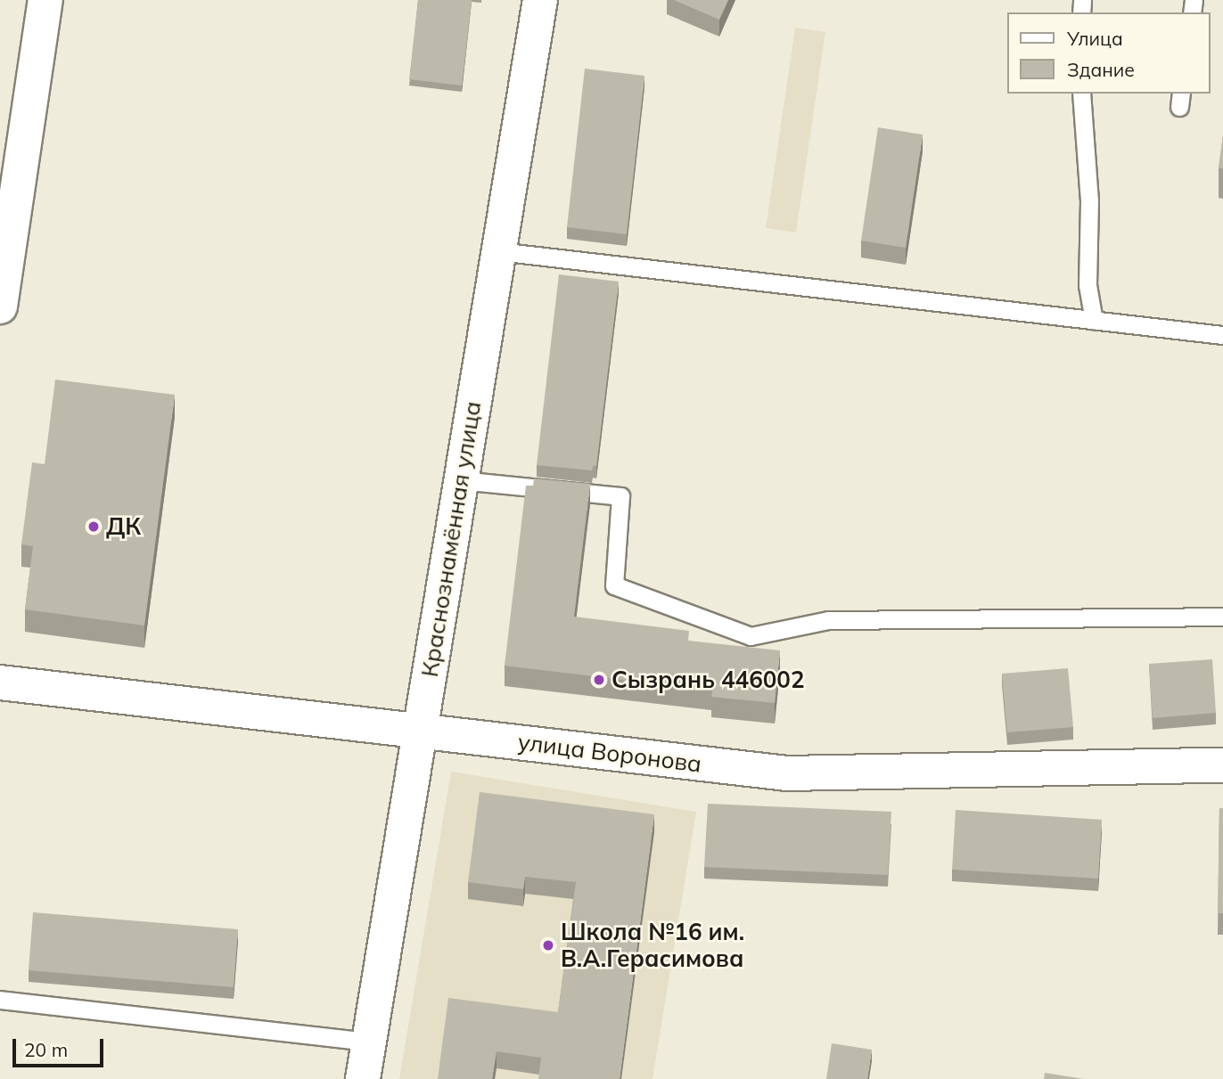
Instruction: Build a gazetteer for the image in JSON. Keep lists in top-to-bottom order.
{
  "streets": {
    "street": ["Краснознамённая улица", "улица Воронова"]
  },
  "crossings": [
    ["Краснознамённая улица", "улица Воронова"]
  ],
  "places": ["ДК", "Сызрань 446002", "Школа №16 им. В.А.Герасимова"],
  "legend": ["Улица", "Здание"],
  "scale_bar": "20 m"
}
